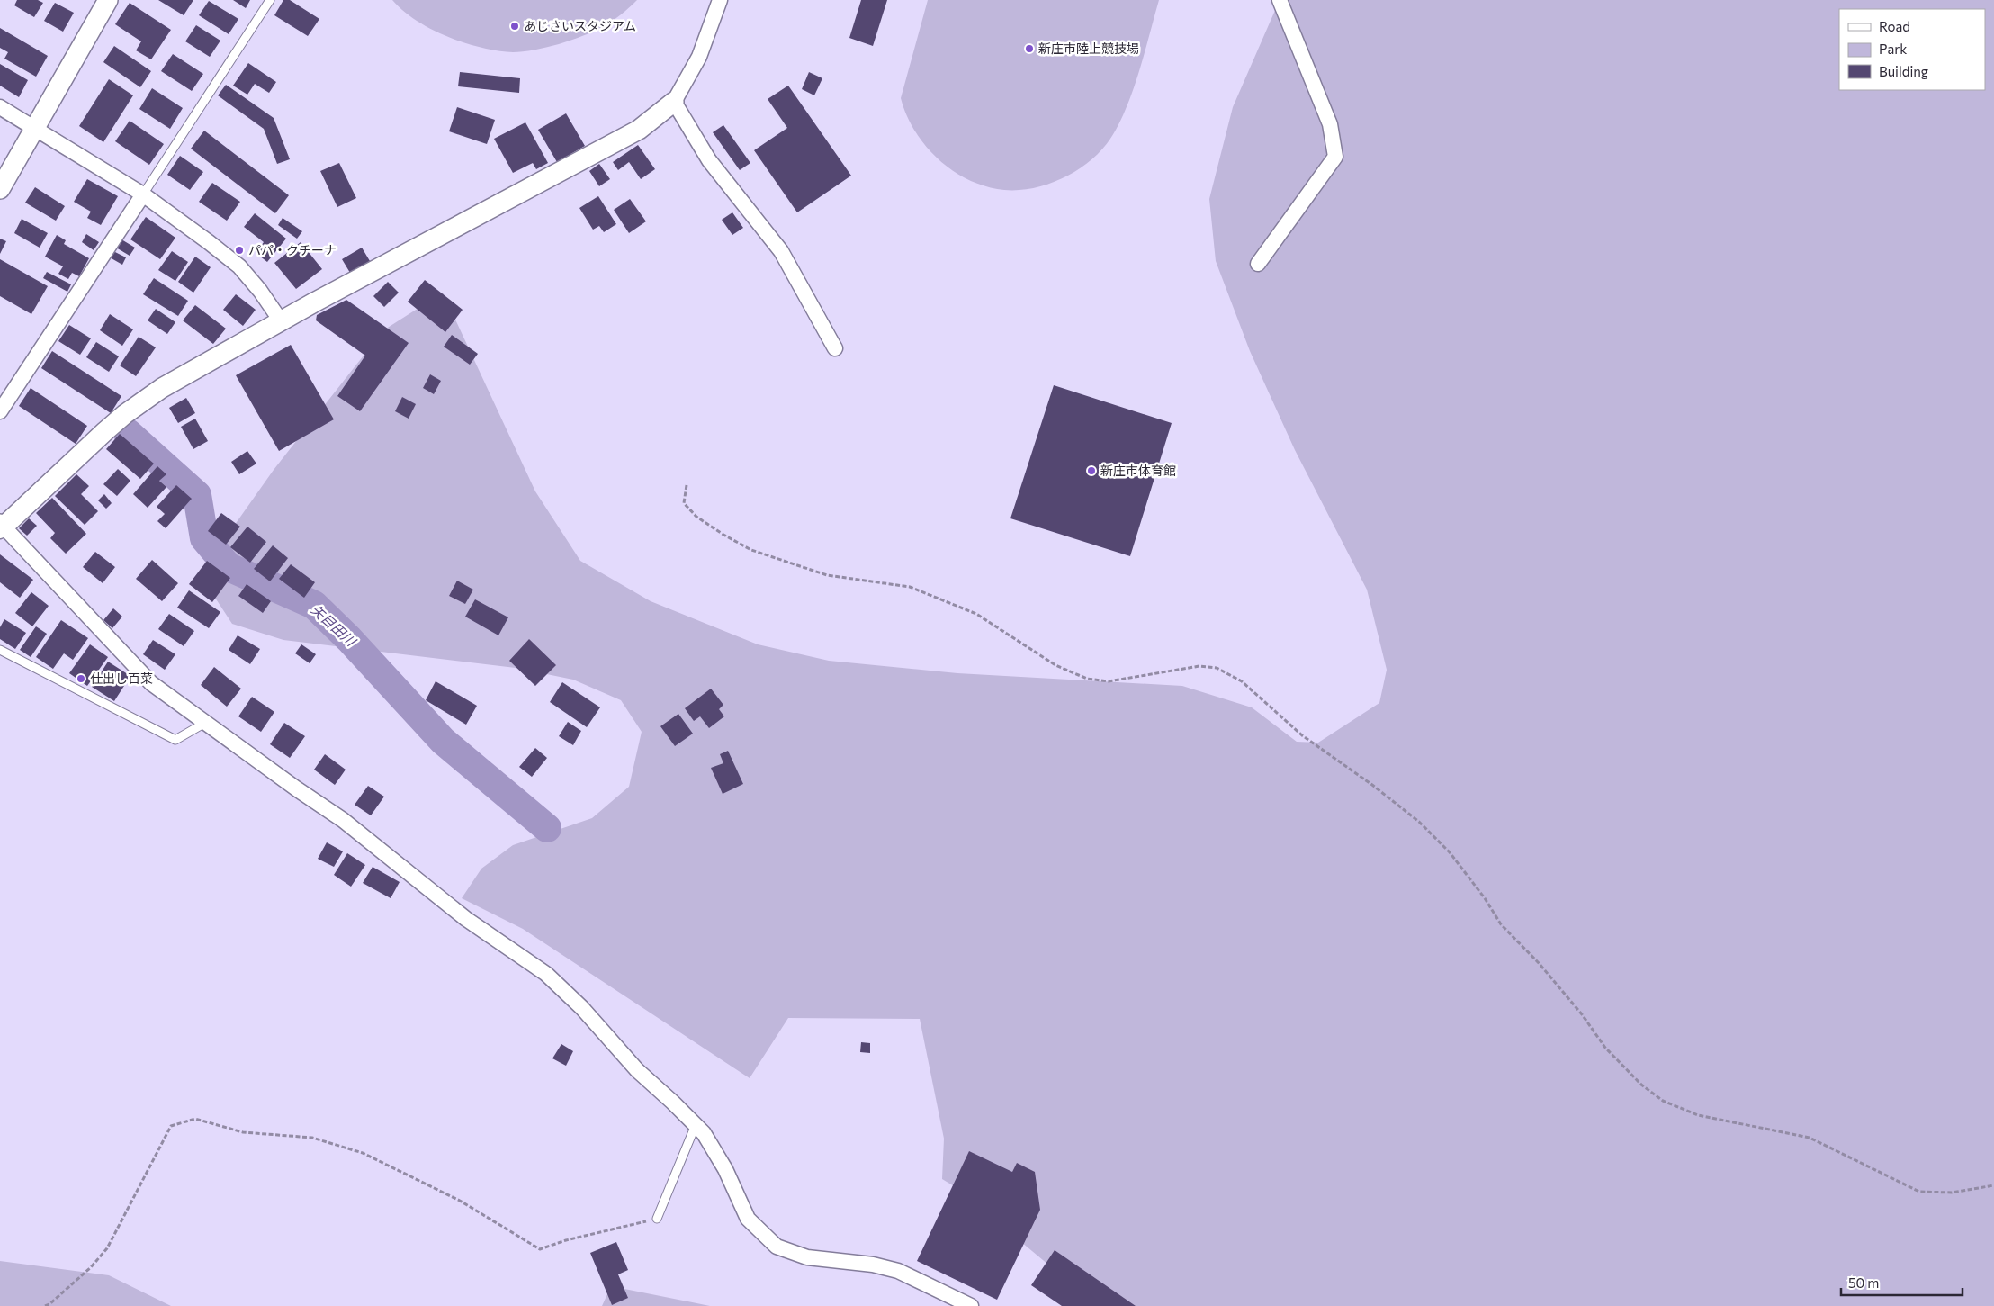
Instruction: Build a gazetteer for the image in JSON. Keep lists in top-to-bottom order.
{
  "water": ["矢目田川"],
  "places": [
    "あじさいスタジアム",
    "新庄市陸上競技場",
    "パパ・クチーナ",
    "新庄市体育館",
    "仕出し百菜"
  ],
  "legend": ["Road", "Park", "Building"],
  "scale_bar": "50 m"
}
